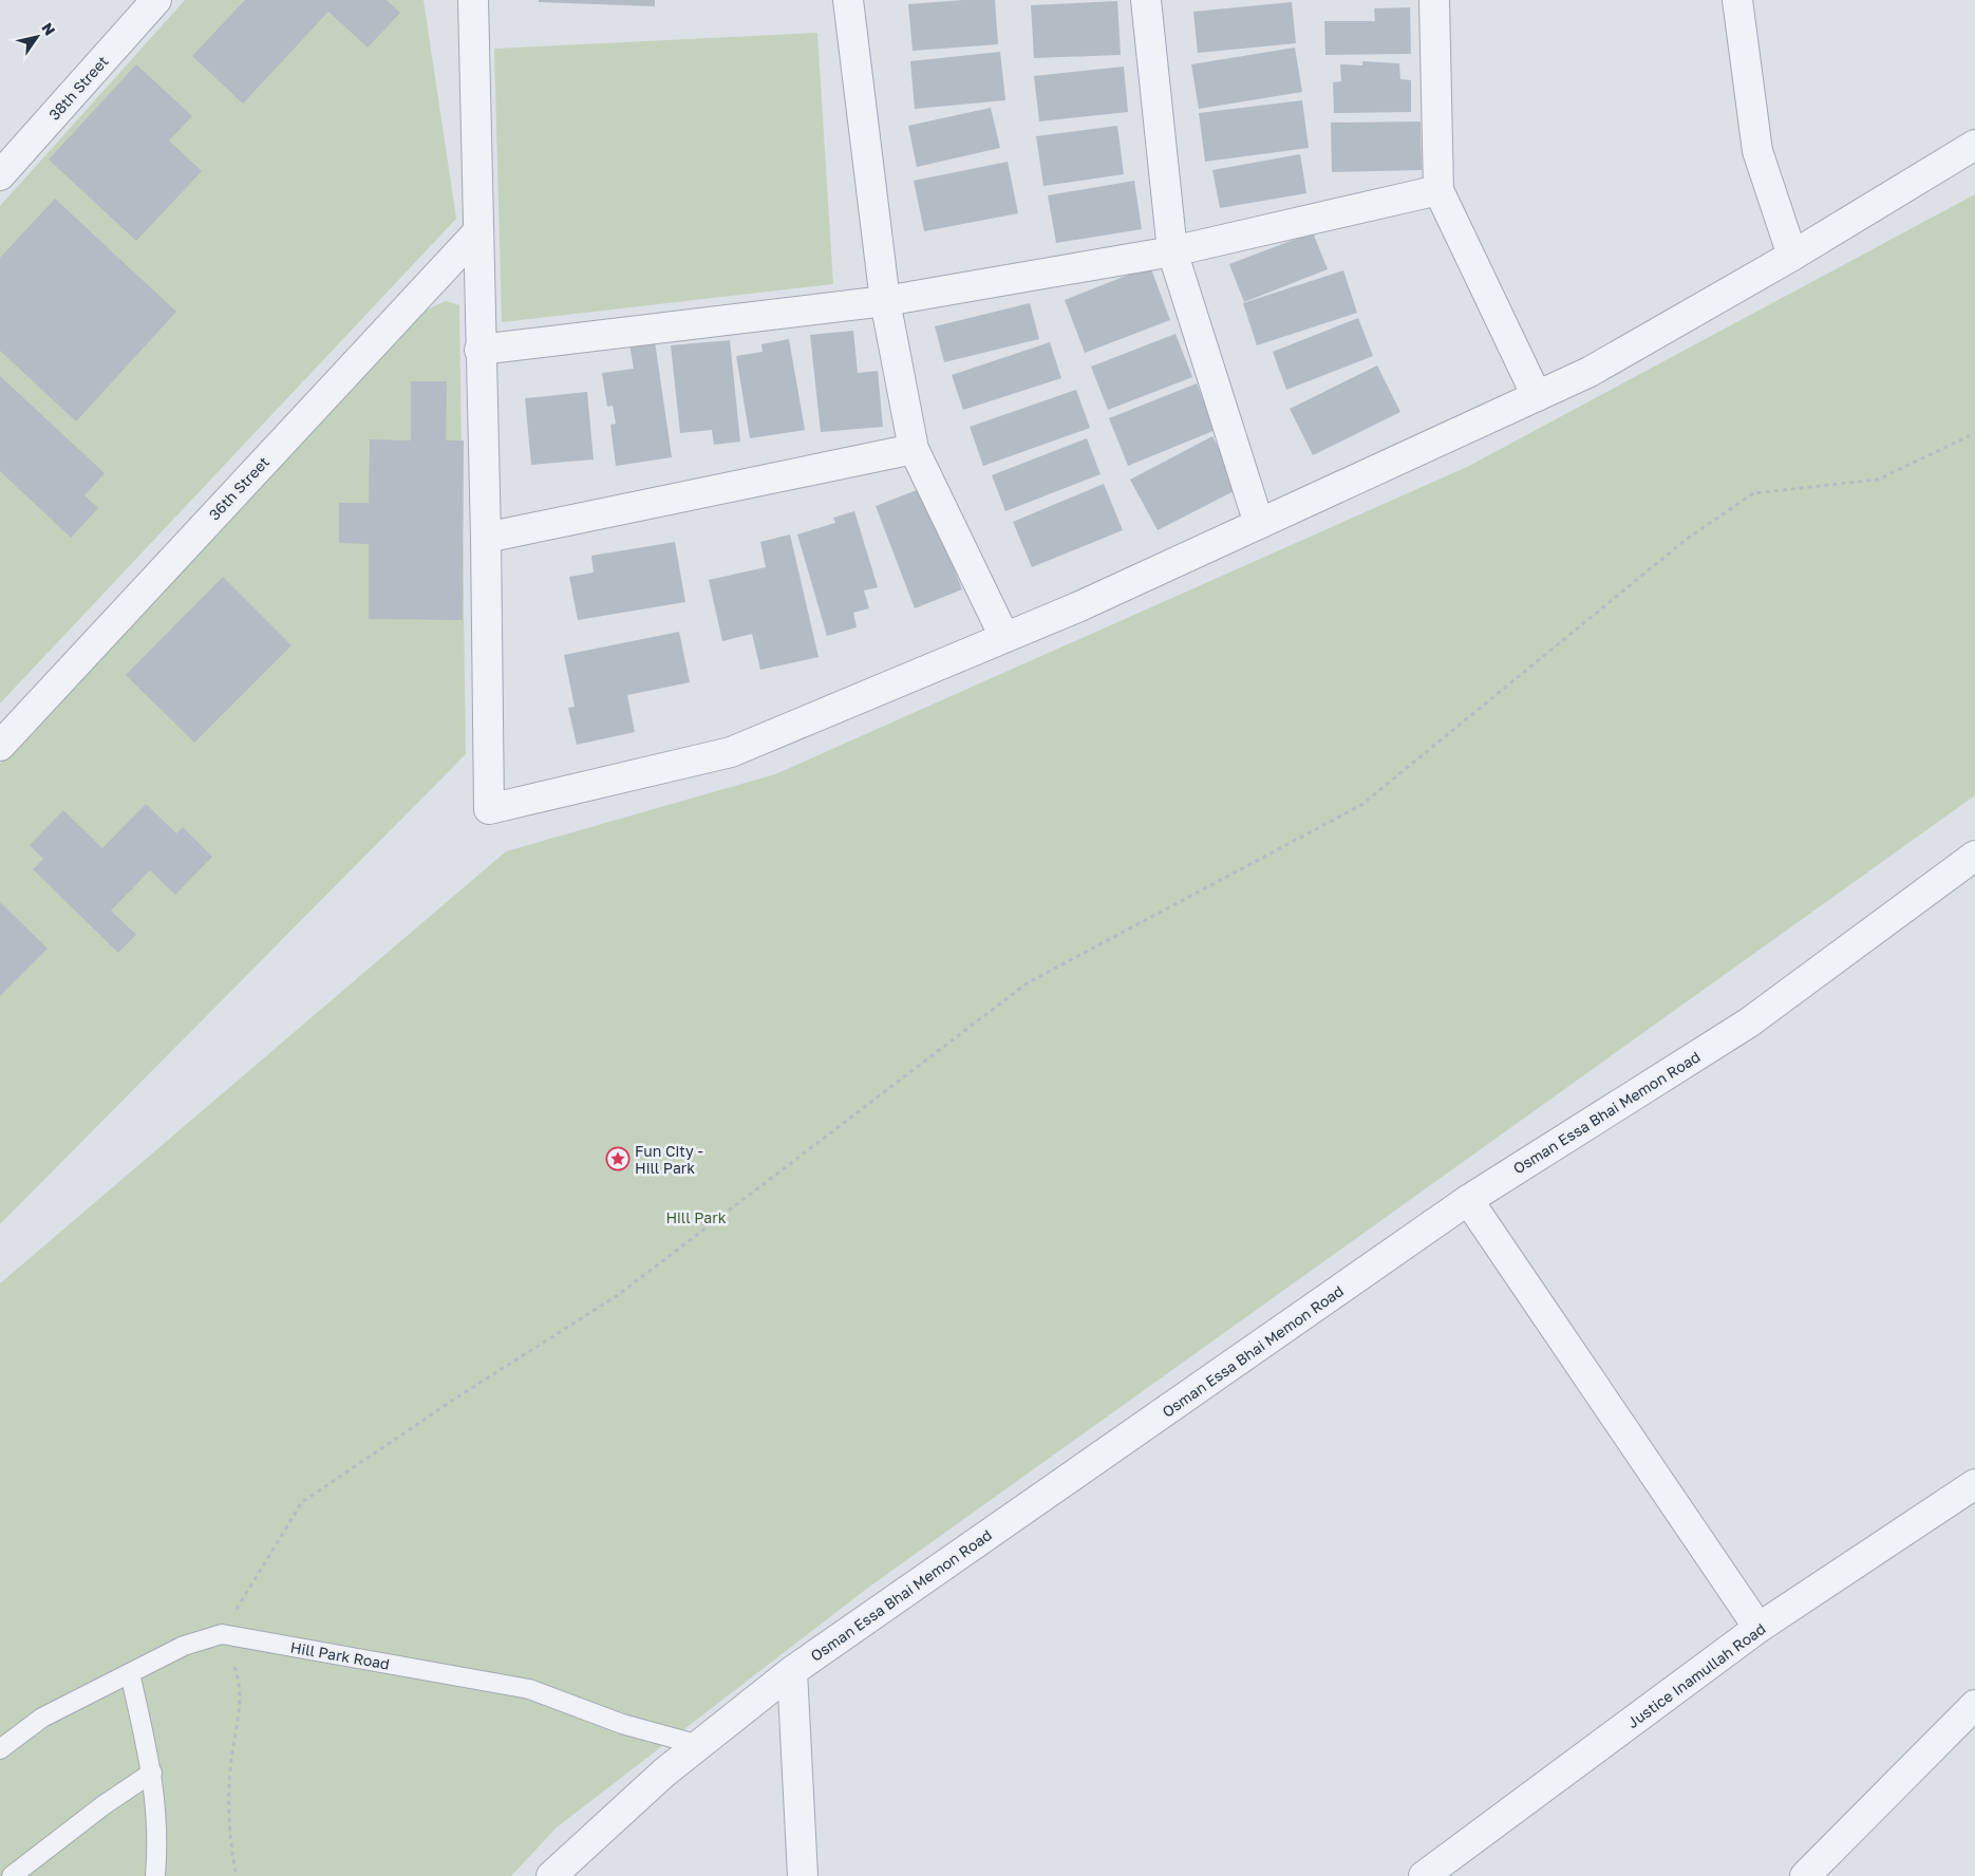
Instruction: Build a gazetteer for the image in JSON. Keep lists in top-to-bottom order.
{
  "streets": {
    "street": [
      "38th Street",
      "36th Street",
      "Osman Essa Bhai Memon Road",
      "Justice Inamullah Road"
    ],
    "lane": ["Hill Park Road"]
  },
  "crossings": [
    ["Osman Essa Bhai Memon Road", "Hill Park Road"]
  ],
  "parks": ["Hill Park"],
  "places": {
    "place": ["Fun City - Hill Park"]
  },
  "north": "top right"
}
